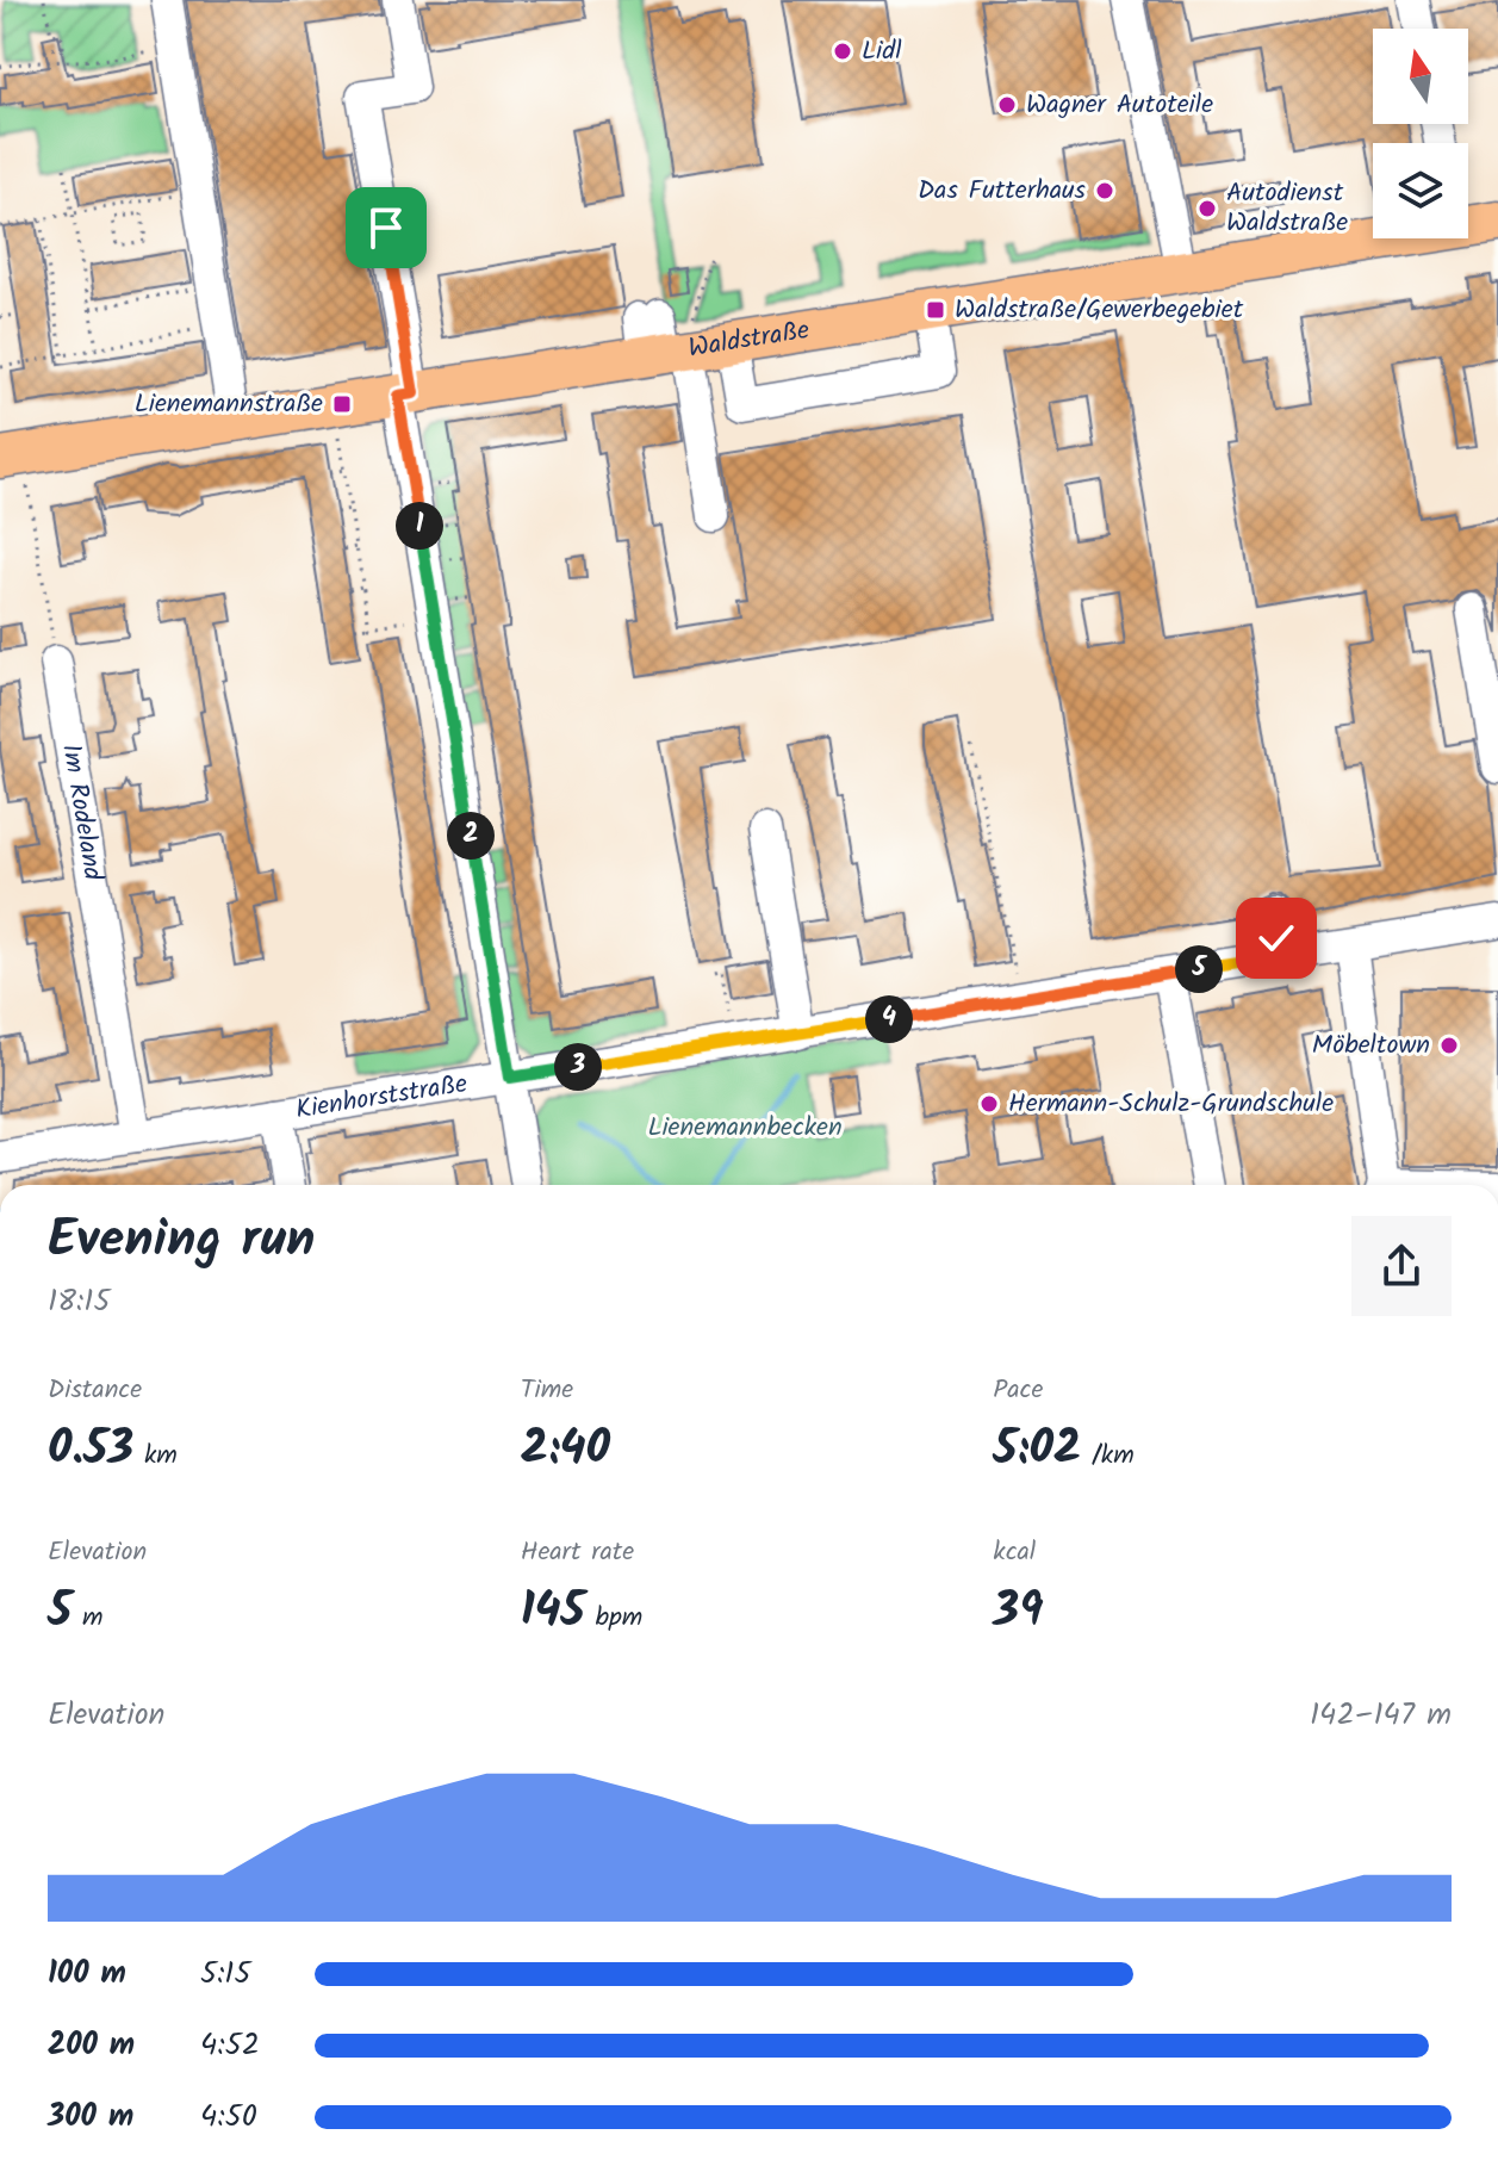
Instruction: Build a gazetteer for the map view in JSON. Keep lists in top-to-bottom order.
{
  "streets": {
    "main road": ["Waldstraße"],
    "street": ["Im Rodeland", "Kienhorststraße"]
  },
  "crossings": [
    ["Im Rodeland", "Kienhorststraße"]
  ],
  "parks": ["Lienemannbecken"],
  "places": {
    "other": [
      "Lidl",
      "Wagner Autoteile",
      "Das Futterhaus",
      "Autodienst Waldstraße",
      "Möbeltown",
      "Hermann-Schulz-Grundschule"
    ],
    "transit": ["Waldstraße/Gewerbegebiet", "Lienemannstraße"]
  },
  "north": "top",
  "page": {
    "pins": [
      "1",
      "2",
      "5",
      "4",
      "3"
    ],
    "heading": ["Evening run", "18:15"],
    "stats": [
      ["Distance", "0.53 km"],
      ["Time", "2:40"],
      ["Pace", "5:02 /km"],
      ["Elevation", "5 m"],
      ["Heart rate", "145 bpm"],
      ["kcal", "39"]
    ],
    "chart": ["Elevation", "142–147 m"],
    "list": [
      {
        "name": "100 m",
        "note": "5:15"
      },
      {
        "name": "200 m",
        "note": "4:52"
      },
      {
        "name": "300 m",
        "note": "4:50"
      }
    ]
  }
}
